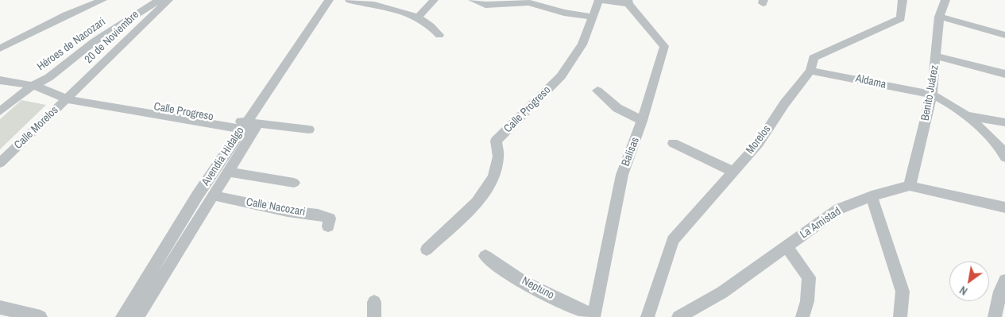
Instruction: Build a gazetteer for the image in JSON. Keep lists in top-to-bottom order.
{
  "streets": {
    "street": [
      "20 de Noviembre",
      "Héroes de Nacozari",
      "Aldama",
      "Benito Juárez",
      "Calle Progreso",
      "Calle Morelos",
      "Morelos",
      "Balisas",
      "Avendia Hidalgo",
      "Calle Nacozari",
      "La Amistad",
      "Neptuno"
    ]
  },
  "crossings": [
    ["20 de Noviembre", "Calle Progreso"],
    ["20 de Noviembre", "Calle Morelos"],
    ["Héroes de Nacozari", "Calle Progreso"],
    ["Aldama", "Benito Juárez"],
    ["Aldama", "Morelos"],
    ["Benito Juárez", "La Amistad"],
    ["Calle Progreso", "Calle Morelos"],
    ["Calle Progreso", "Avendia Hidalgo"],
    ["Balisas", "Neptuno"],
    ["Avendia Hidalgo", "Calle Nacozari"]
  ],
  "north": "bottom left"
}
